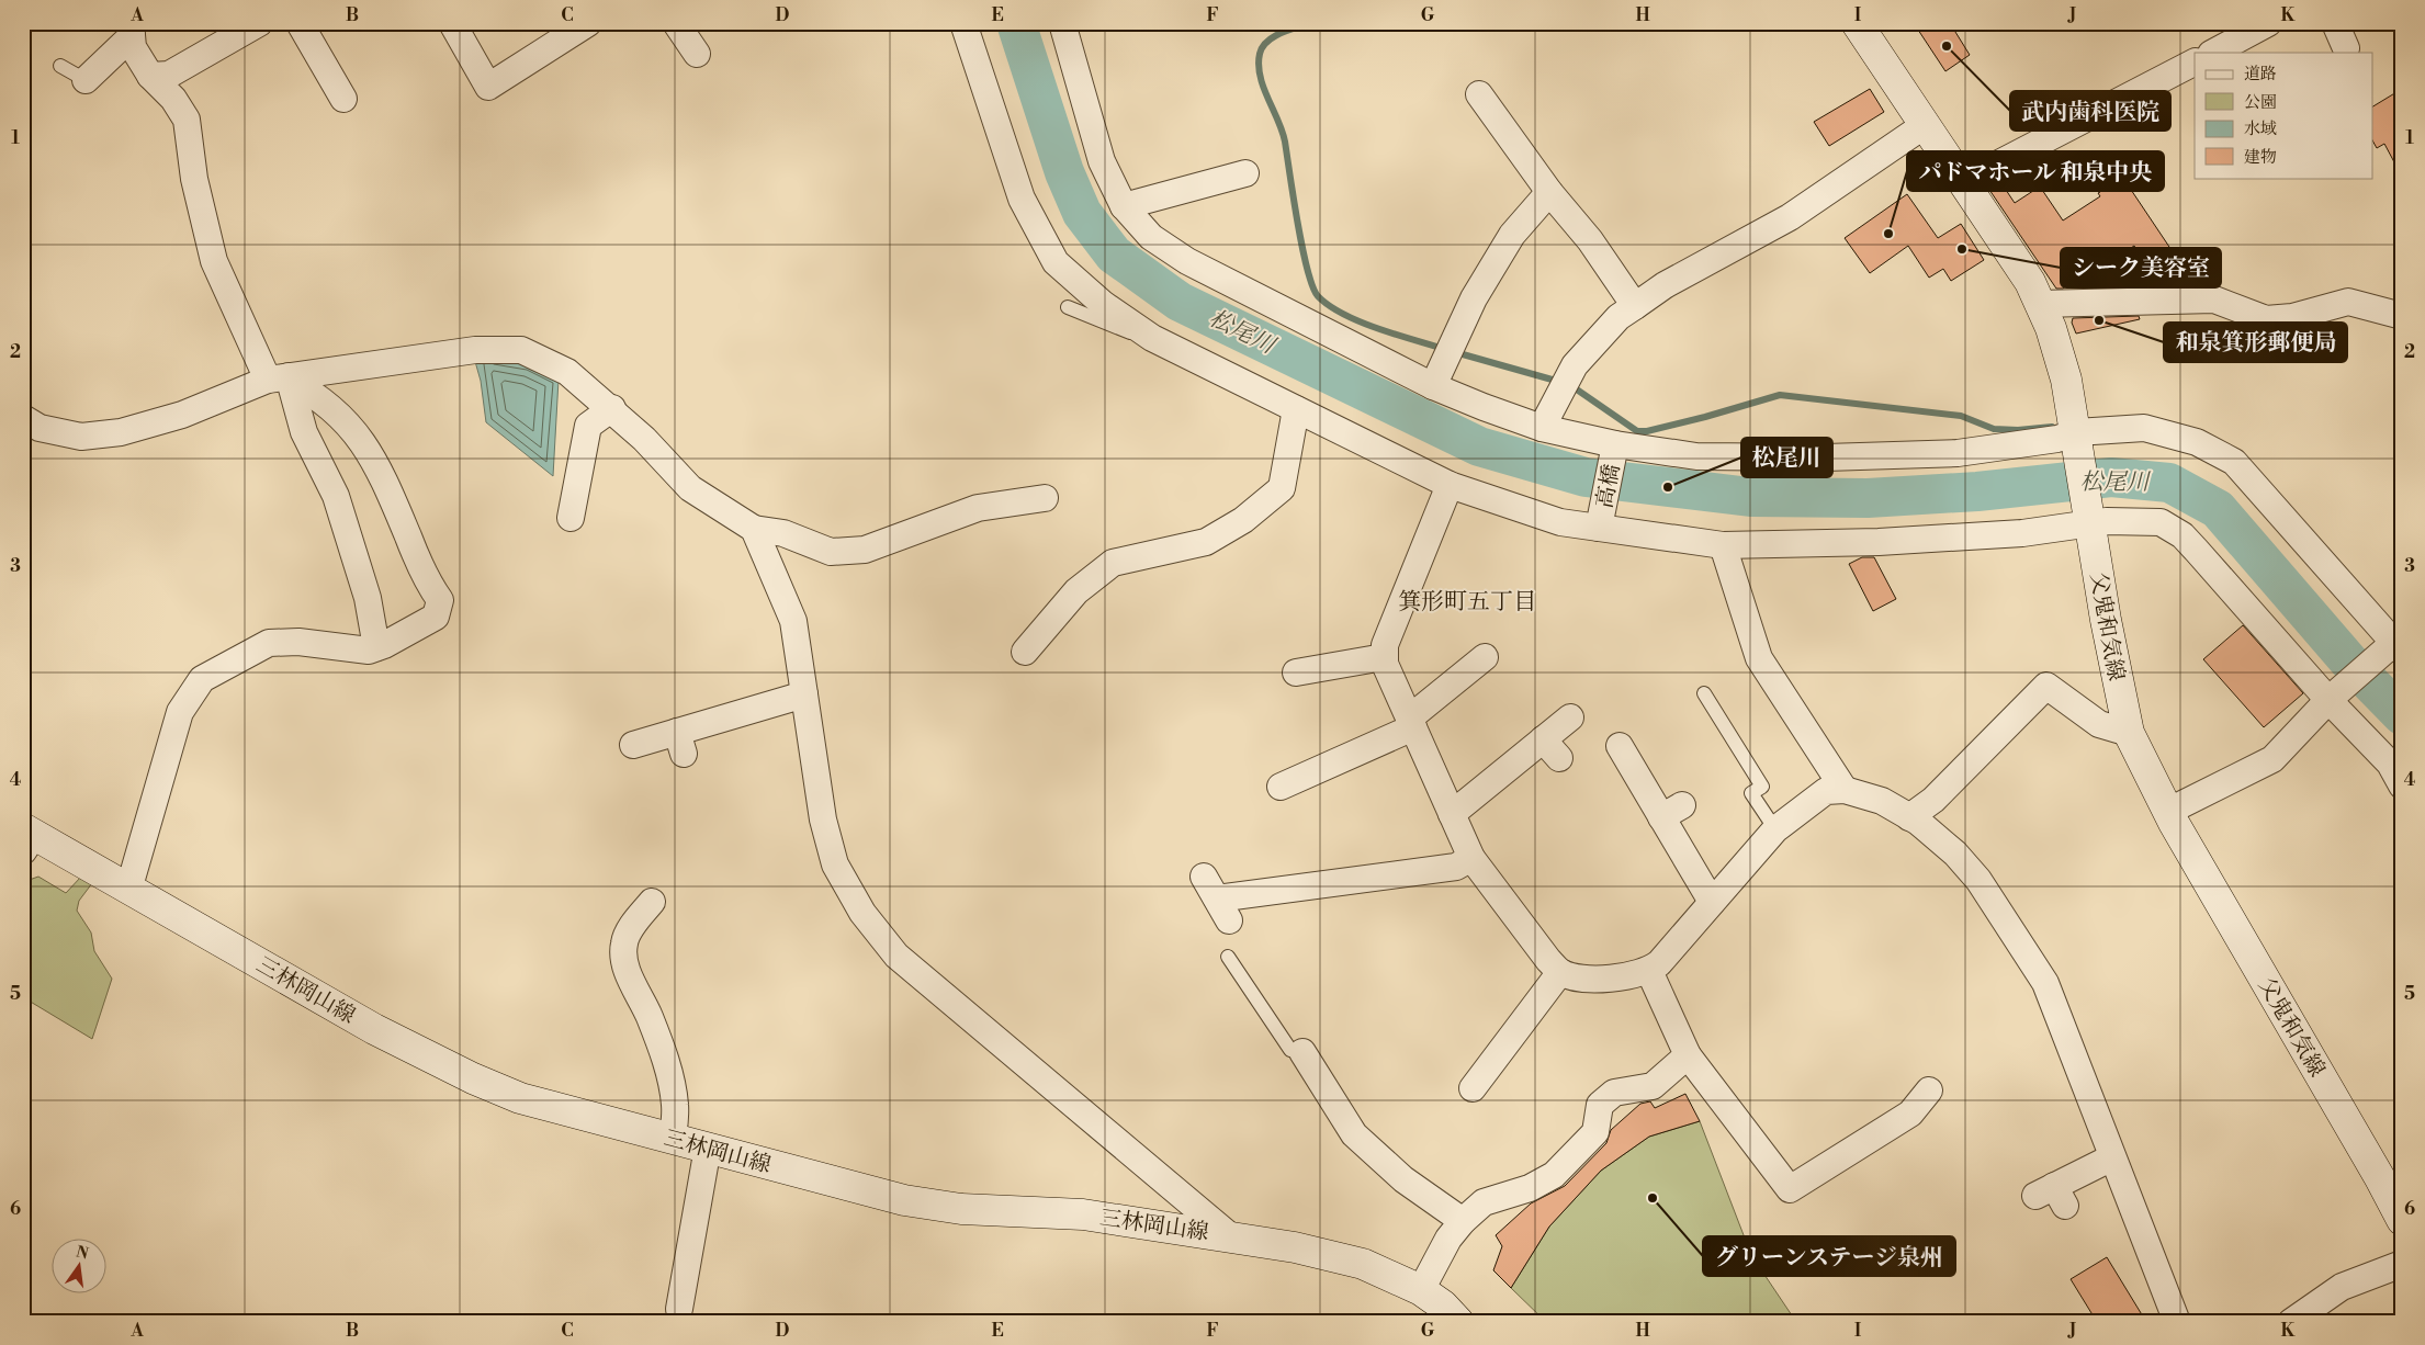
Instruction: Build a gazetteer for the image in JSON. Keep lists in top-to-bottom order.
{
  "streets": {
    "main road": ["父鬼和気線", "三林岡山線"],
    "street": ["高橋"]
  },
  "districts": ["箕形町五丁目"],
  "water": ["松尾川"],
  "places": [
    "武内歯科医院",
    "パドマホール 和泉中央",
    "シーク美容室",
    "和泉箕形郵便局",
    "松尾川",
    "グリーンステージ泉州"
  ],
  "legend": [
    "道路",
    "公園",
    "水域",
    "建物"
  ],
  "north": "top",
  "grid": {
    "columns": [
      "A",
      "B",
      "C",
      "D",
      "E",
      "F",
      "G",
      "H",
      "I",
      "J",
      "K"
    ],
    "rows": [
      "1",
      "2",
      "3",
      "4",
      "5",
      "6"
    ]
  }
}
